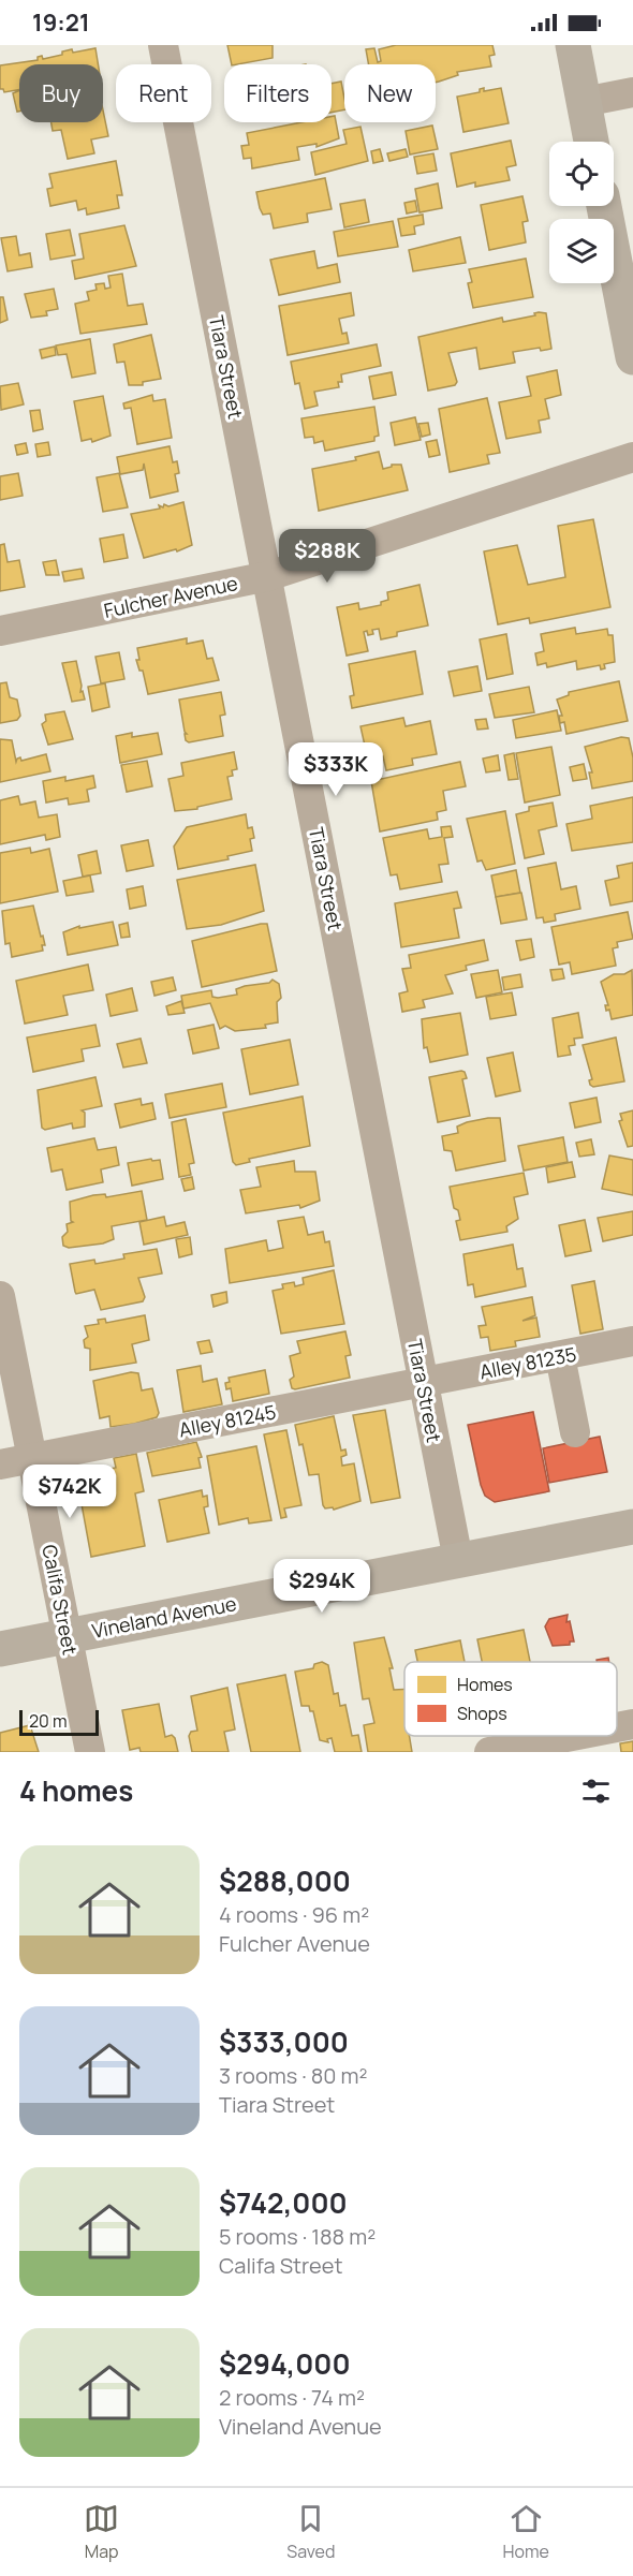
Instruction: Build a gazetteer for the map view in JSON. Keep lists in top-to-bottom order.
{
  "streets": {
    "main road": ["Vineland Avenue"],
    "street": [
      "Tiara Street",
      "Fulcher Avenue",
      "Alley 81235",
      "Alley 81245",
      "Califa Street"
    ]
  },
  "crossings": [
    ["Tiara Street", "Fulcher Avenue"],
    ["Tiara Street", "Alley 81235"],
    ["Tiara Street", "Alley 81245"],
    ["Tiara Street", "Vineland Avenue"],
    ["Alley 81235", "Alley 81245"],
    ["Alley 81245", "Califa Street"],
    ["Califa Street", "Vineland Avenue"]
  ],
  "legend": ["Homes", "Shops"],
  "scale_bar": "20 m",
  "page": {
    "status": "19:21",
    "chip": [
      "Buy",
      "Rent",
      "Filters",
      "New"
    ],
    "price": [
      "$288K",
      "$333K",
      "$742K",
      "$294K"
    ],
    "scale": "20 m",
    "heading": "4 homes",
    "list": [
      {
        "name": "$288,000",
        "note": "4 rooms · 96 m² · Fulcher Avenue"
      },
      {
        "name": "$333,000",
        "note": "3 rooms · 80 m² · Tiara Street"
      },
      {
        "name": "$742,000",
        "note": "5 rooms · 188 m² · Califa Street"
      },
      {
        "name": "$294,000",
        "note": "2 rooms · 74 m² · Vineland Avenue"
      }
    ],
    "tabs": ["Map", "Saved", "Home"]
  }
}
